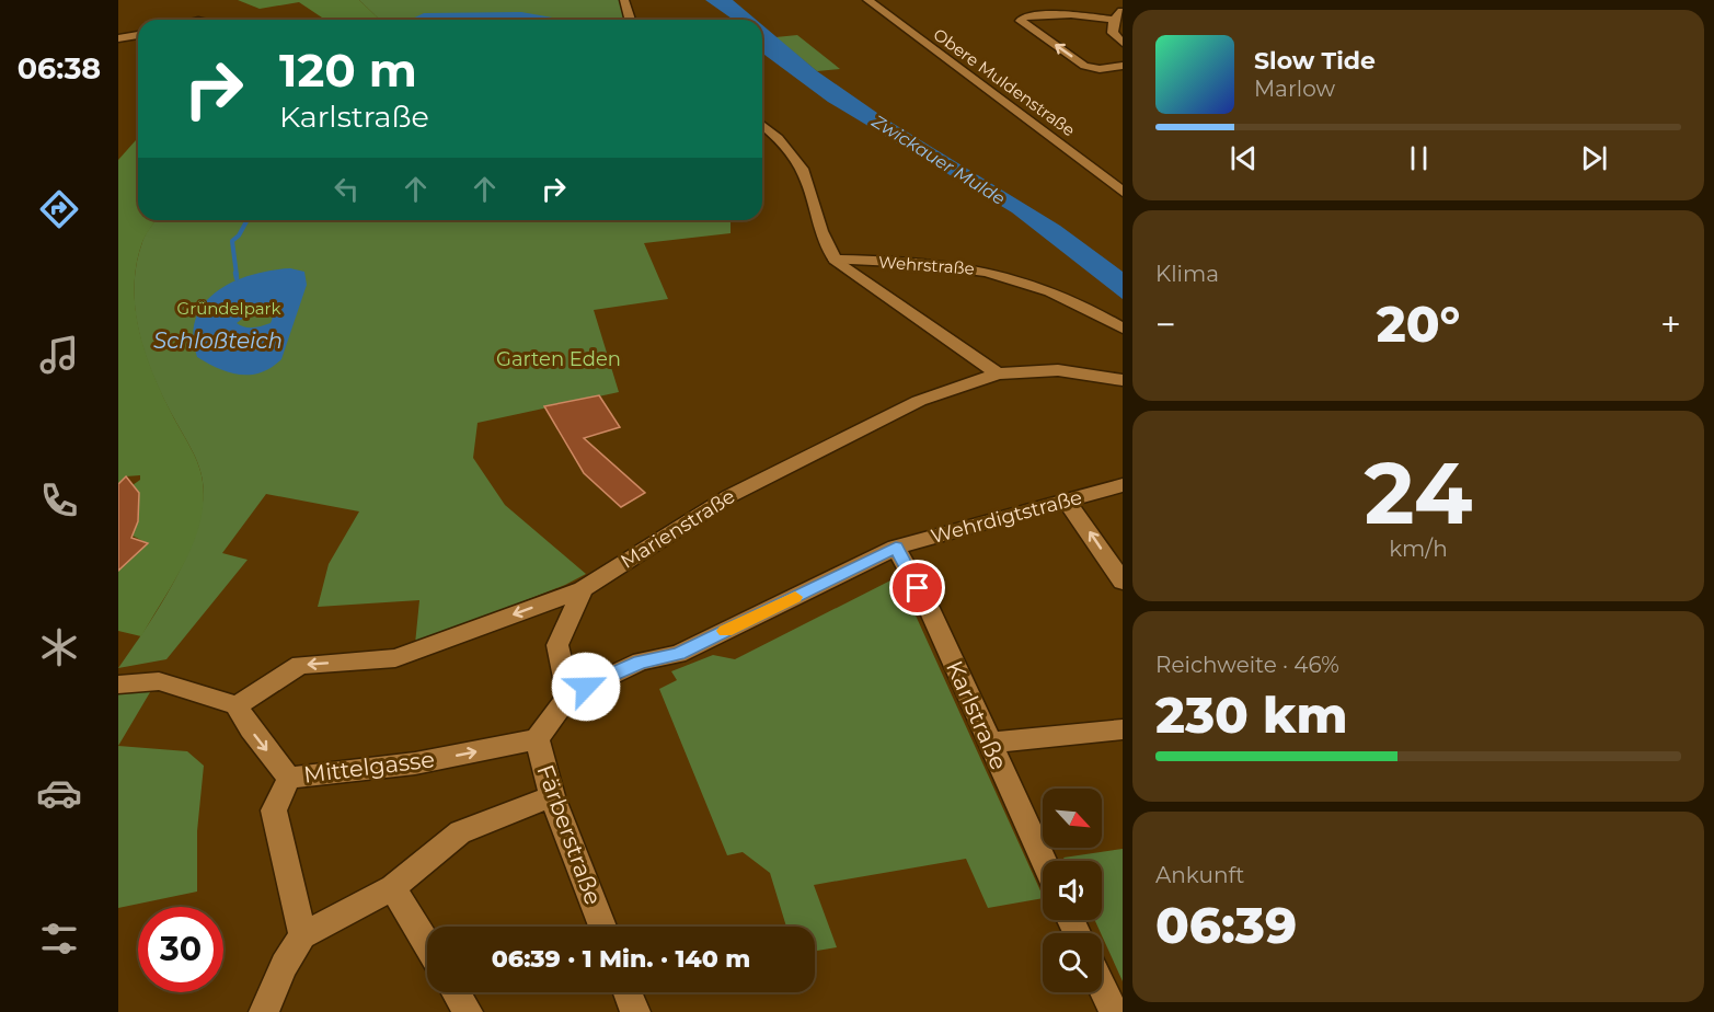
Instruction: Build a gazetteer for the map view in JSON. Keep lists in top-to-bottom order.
{
  "streets": {
    "street": [
      "Obere Muldenstraße",
      "Wehrstraße",
      "Wehrdigtstraße",
      "Marienstraße",
      "Karlstraße",
      "Mittelgasse",
      "Färberstraße"
    ]
  },
  "crossings": [
    ["Wehrstraße", "Marienstraße"],
    ["Wehrdigtstraße", "Karlstraße"],
    ["Wehrdigtstraße", "Färberstraße"],
    ["Marienstraße", "Mittelgasse"],
    ["Mittelgasse", "Färberstraße"]
  ],
  "one_way": ["Marienstraße", "Mittelgasse"],
  "water": ["Zwickauer Mulde", "Schloßteich"],
  "parks": ["Gründelpark", "Garten Eden"],
  "north": "bottom right",
  "page": {
    "tabs": "06:38",
    "turn": ["120 m", "Karlstraße"],
    "song": ["Slow Tide", "Marlow"],
    "tile": [
      "Klima",
      ["24", "km/h"],
      ["Reichweite · 46%", "230 km"],
      ["Ankunft", "06:39"]
    ],
    "heat": ["−", "20°", "+"],
    "limit": "30",
    "trip": "06:39 · 1 Min. · 140 m"
  }
}
